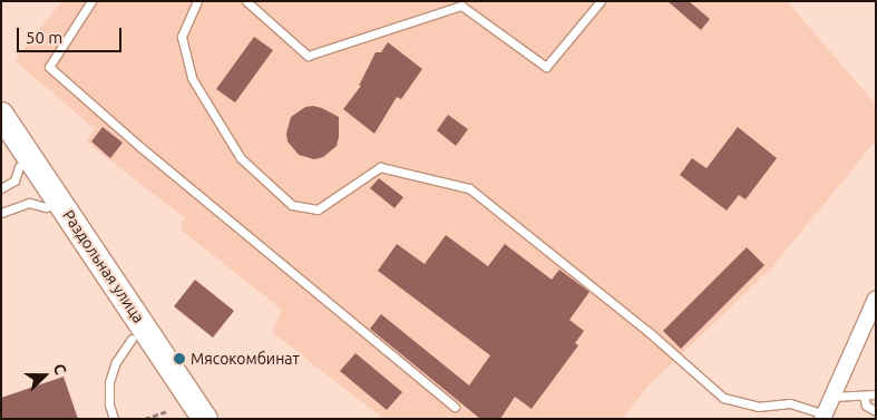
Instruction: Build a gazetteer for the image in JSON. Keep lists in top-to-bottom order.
{
  "streets": {
    "main road": ["Раздольная улица"]
  },
  "places": ["Мясокомбинат"],
  "scale_bar": "50 m",
  "north": "right"
}
